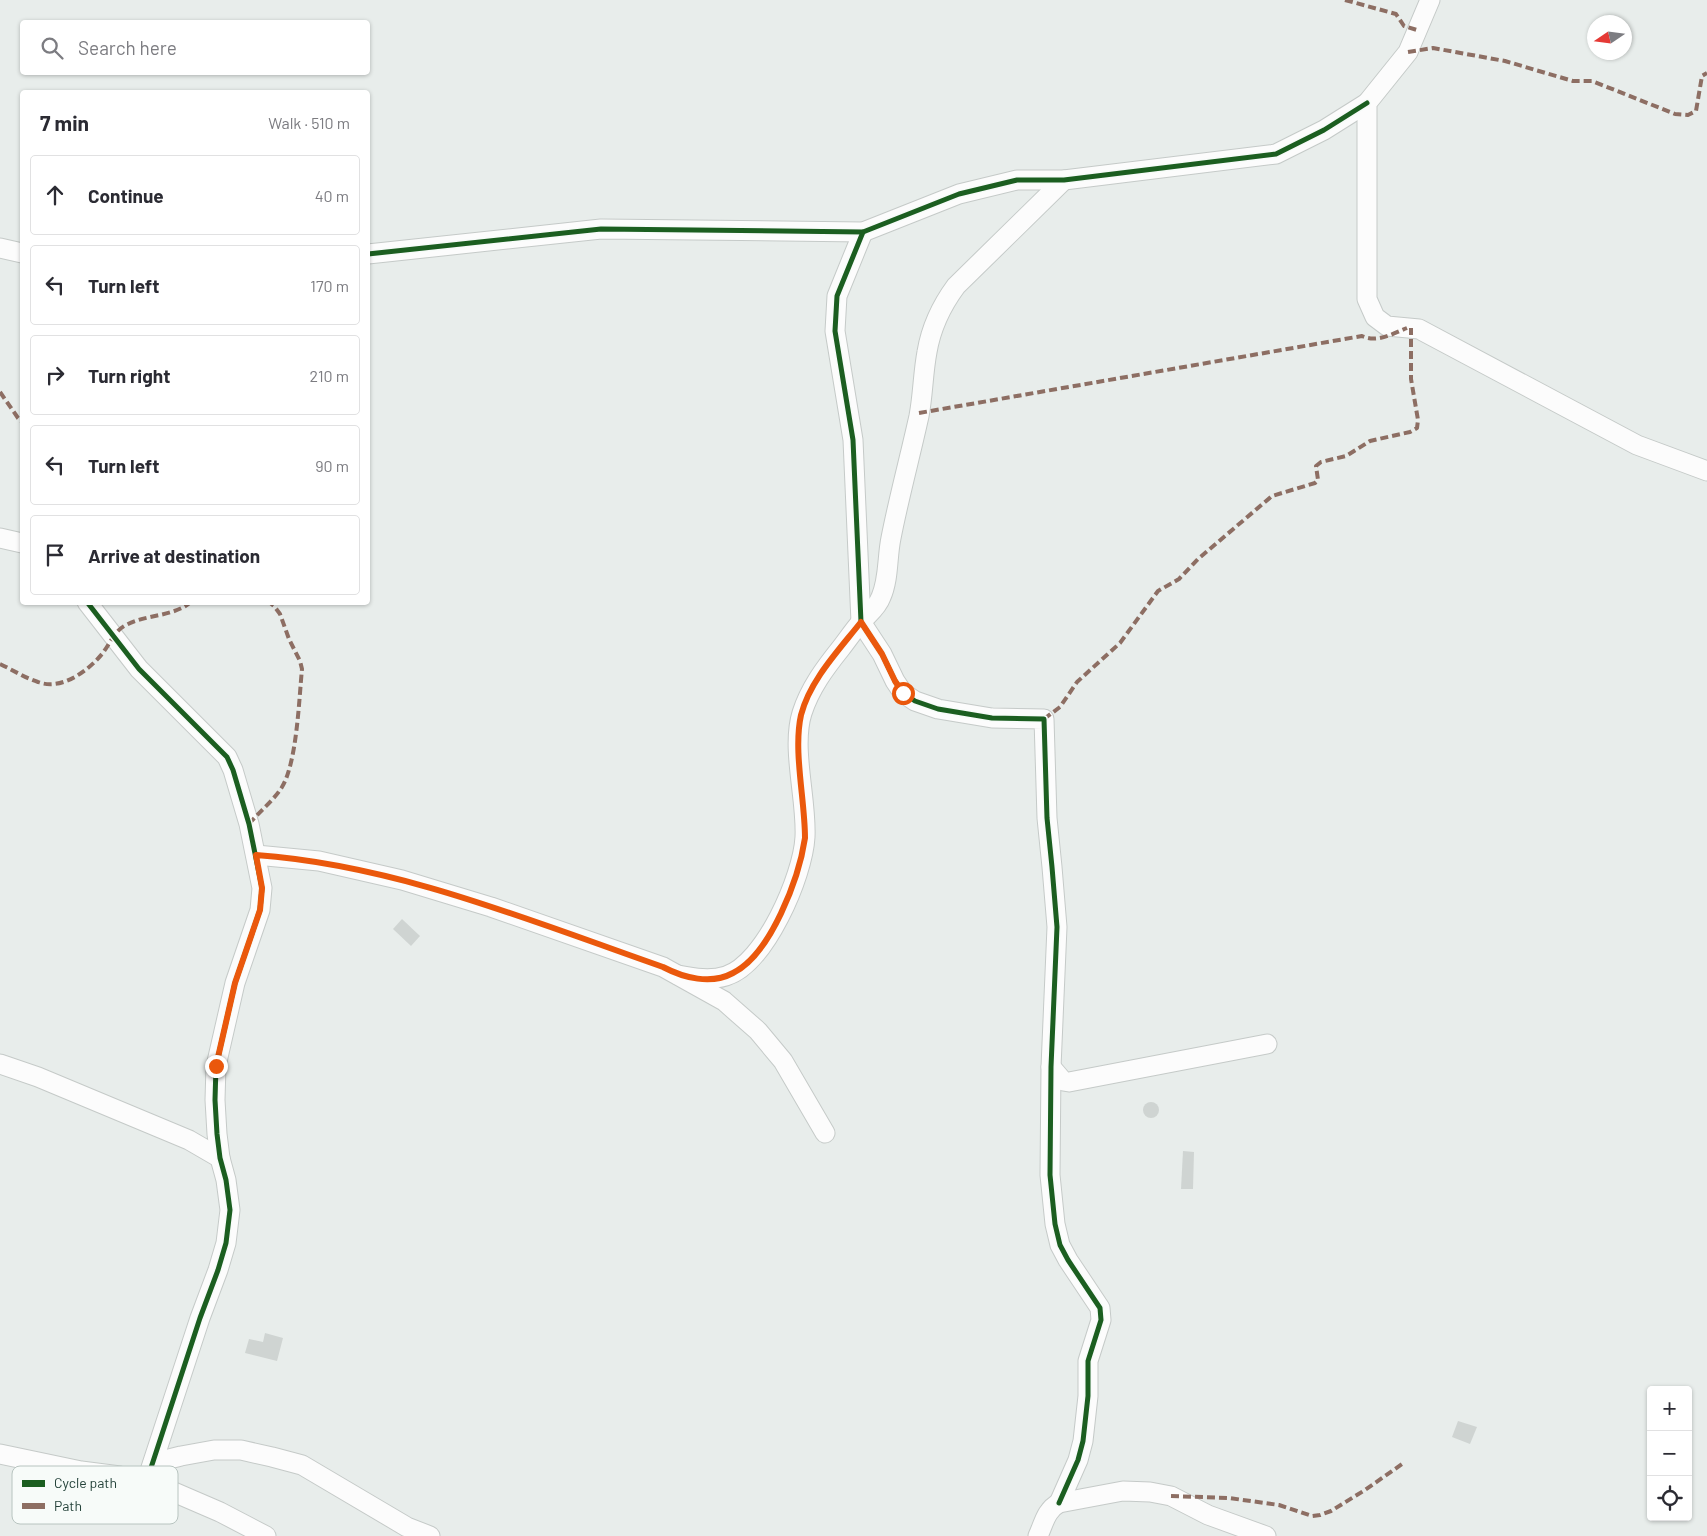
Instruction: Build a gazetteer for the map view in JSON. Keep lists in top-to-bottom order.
{
  "legend": ["Cycle path", "Path"],
  "north": "left",
  "page": {
    "search": "Search here",
    "heading": ["7 min", "Walk · 510 m"],
    "list": [
      ["Continue", "40 m"],
      ["Turn left", "170 m"],
      ["Turn right", "210 m"],
      ["Turn left", "90 m"],
      "Arrive at destination"
    ],
    "map_buttons": ["+", "−"]
  }
}
